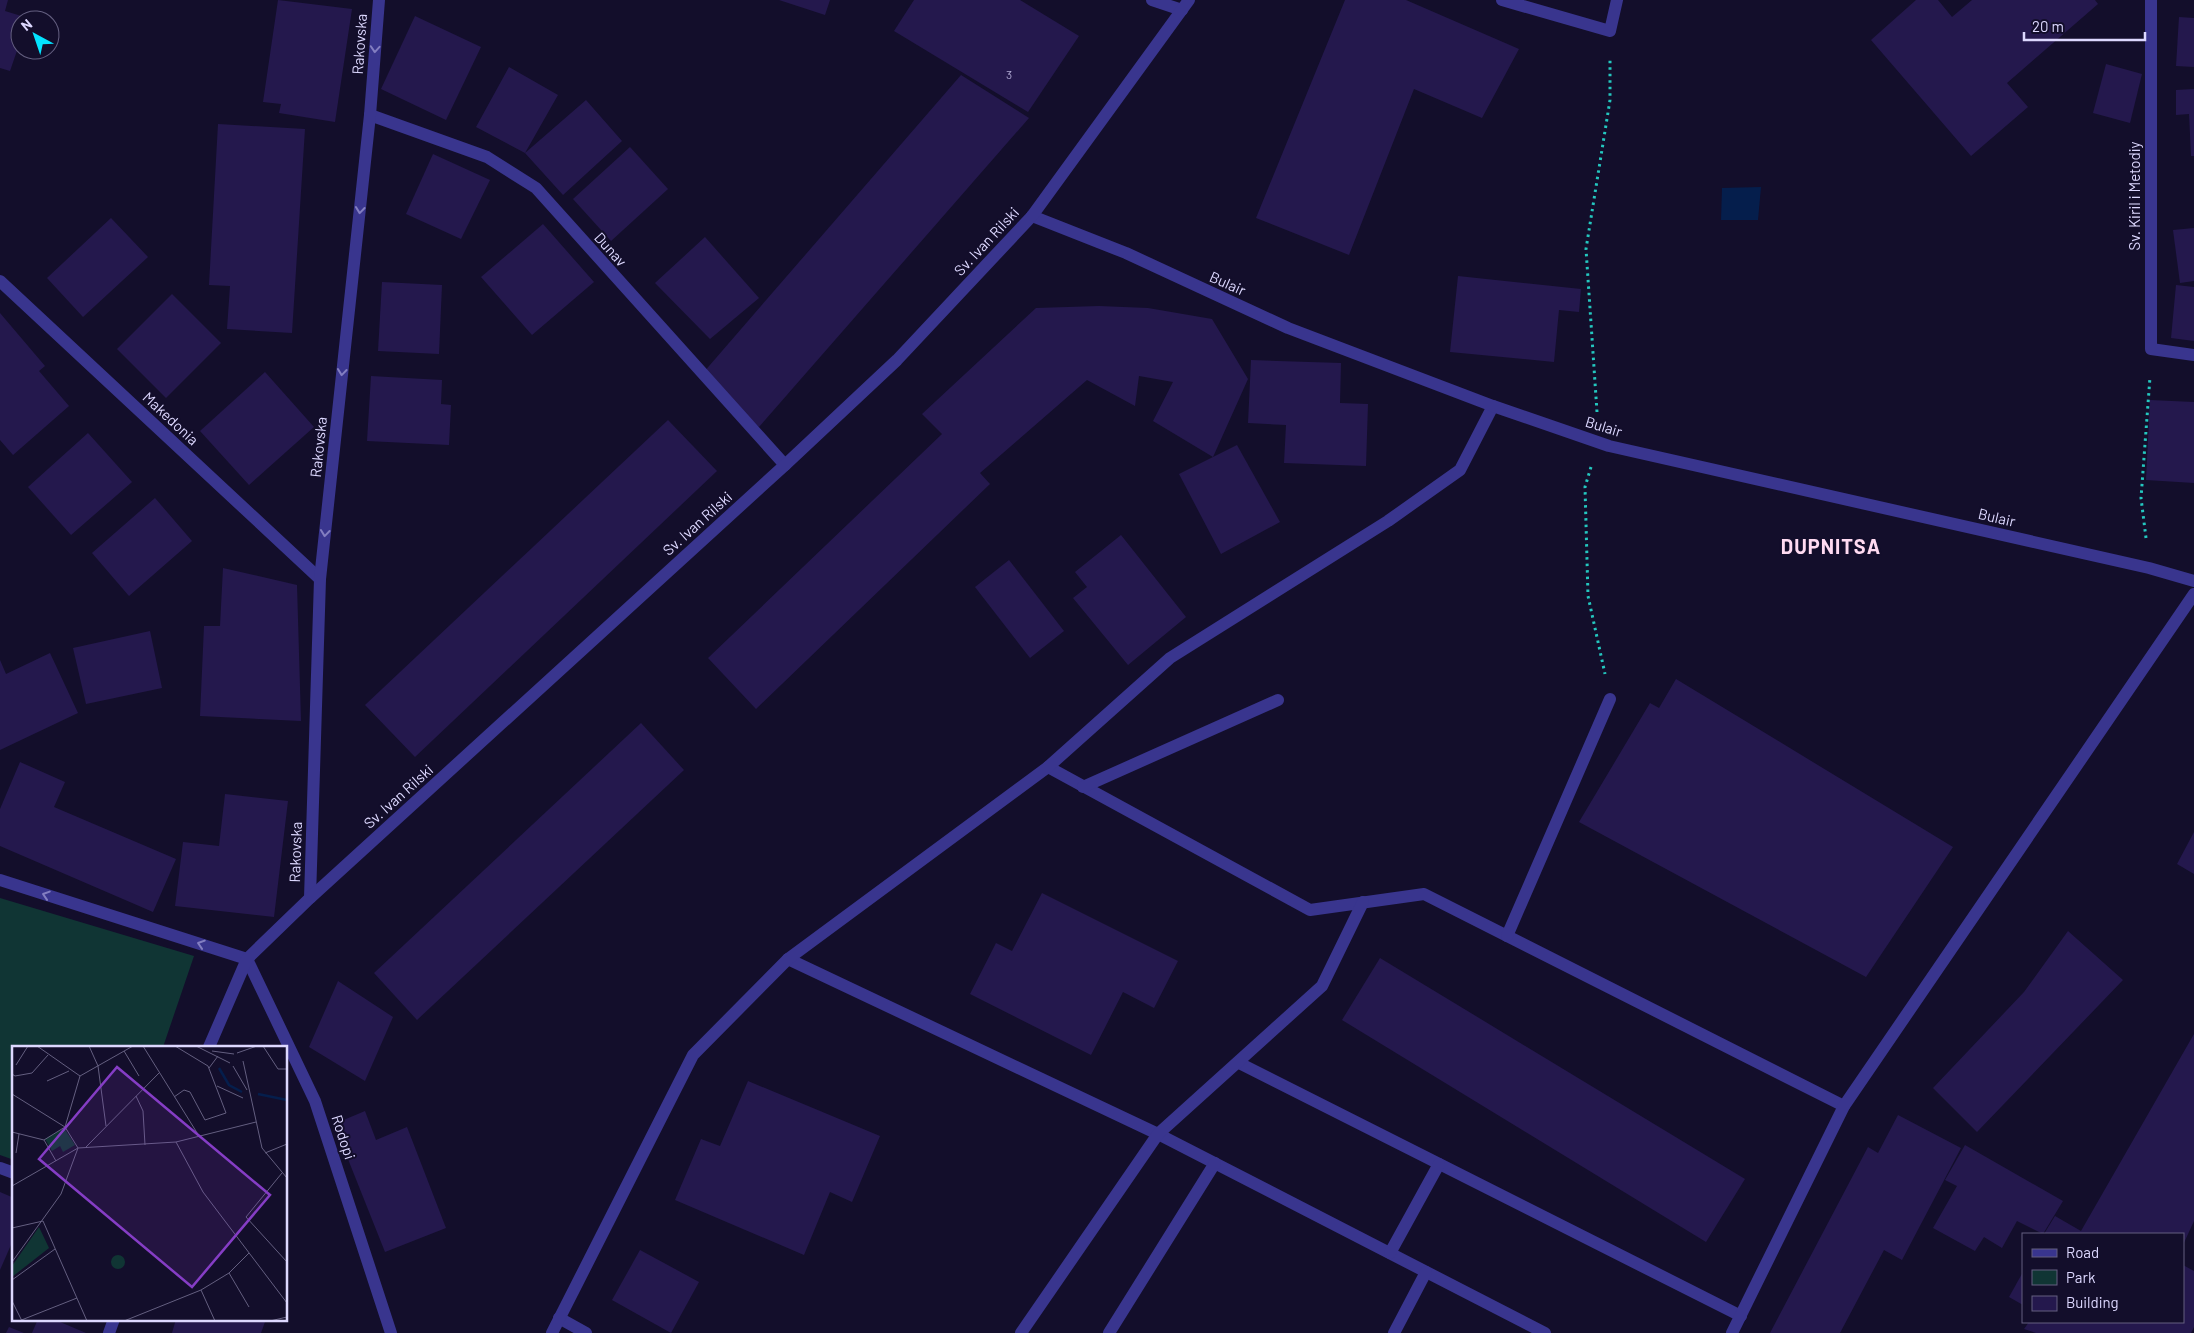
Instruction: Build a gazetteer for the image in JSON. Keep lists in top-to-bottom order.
{
  "streets": {
    "street": [
      "Rakovska",
      "Sv. Kiril i Metodiy",
      "Sv. Ivan Rilski",
      "Dunav",
      "Bulair",
      "Makedonia",
      "Rodopi"
    ]
  },
  "crossings": [
    ["Rakovska", "Sv. Ivan Rilski"],
    ["Rakovska", "Dunav"],
    ["Rakovska", "Makedonia"],
    ["Sv. Ivan Rilski", "Dunav"],
    ["Sv. Ivan Rilski", "Bulair"],
    ["Sv. Ivan Rilski", "Rodopi"]
  ],
  "one_way": ["Rakovska"],
  "districts": ["DUPNITSA"],
  "house_numbers": ["3"],
  "legend": ["Road", "Park", "Building"],
  "scale_bar": "20 m",
  "north": "top left"
}
